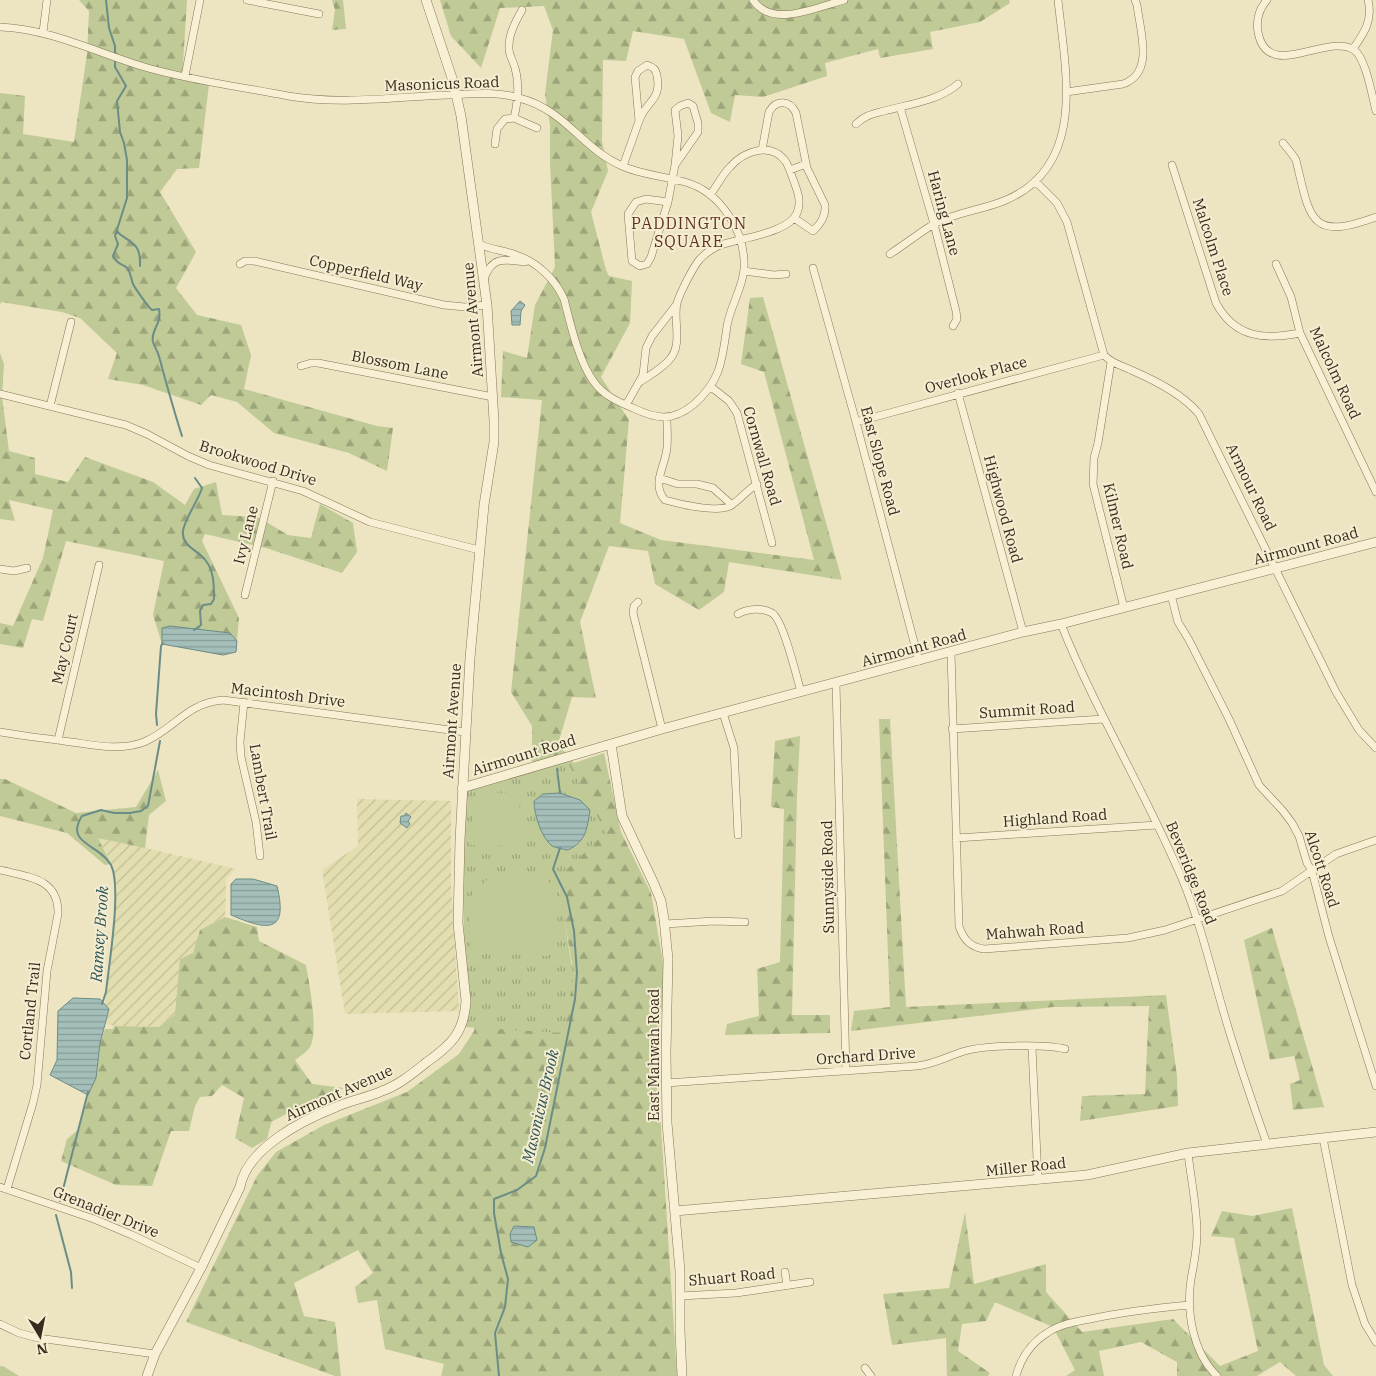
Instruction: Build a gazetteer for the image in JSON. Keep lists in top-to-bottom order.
{
  "streets": {
    "street": [
      "Masonicus Road",
      "Haring Lane",
      "Malcolm Place",
      "Copperfield Way",
      "Airmont Avenue",
      "Blossom Lane",
      "Malcolm Road",
      "Overlook Place",
      "Cornwall Road",
      "East Slope Road",
      "Brookwood Drive",
      "Armour Road",
      "Highwood Road",
      "Kilmer Road",
      "Ivy Lane",
      "Airmount Road",
      "May Court",
      "Macintosh Drive",
      "Summit Road",
      "Lambert Trail",
      "Highland Road",
      "Alcott Road",
      "Beveridge Road",
      "Sunnyside Road",
      "Mahwah Road",
      "Cortland Trail",
      "East Mahwah Road",
      "Orchard Drive",
      "Miller Road",
      "Grenadier Drive",
      "Shuart Road"
    ]
  },
  "crossings": [
    ["Masonicus Road", "Airmont Avenue"],
    ["Masonicus Road", "Cornwall Road"],
    ["Malcolm Place", "Malcolm Road"],
    ["Copperfield Way", "Airmont Avenue"],
    ["Airmont Avenue", "Blossom Lane"],
    ["Airmont Avenue", "Brookwood Drive"],
    ["Airmont Avenue", "Airmount Road"],
    ["Airmont Avenue", "Macintosh Drive"],
    ["Airmont Avenue", "Grenadier Drive"],
    ["Overlook Place", "East Slope Road"],
    ["Overlook Place", "Armour Road"],
    ["Overlook Place", "Highwood Road"],
    ["East Slope Road", "Airmount Road"],
    ["Brookwood Drive", "Ivy Lane"],
    ["Armour Road", "Kilmer Road"],
    ["Armour Road", "Airmount Road"],
    ["Highwood Road", "Airmount Road"],
    ["Kilmer Road", "Airmount Road"],
    ["Airmount Road", "Alcott Road"],
    ["Airmount Road", "Beveridge Road"],
    ["Airmount Road", "Sunnyside Road"],
    ["Airmount Road", "Mahwah Road"],
    ["Airmount Road", "East Mahwah Road"],
    ["May Court", "Macintosh Drive"],
    ["Macintosh Drive", "Lambert Trail"],
    ["Summit Road", "Beveridge Road"],
    ["Summit Road", "Mahwah Road"],
    ["Highland Road", "Beveridge Road"],
    ["Highland Road", "Mahwah Road"],
    ["Alcott Road", "Mahwah Road"],
    ["Beveridge Road", "Mahwah Road"],
    ["Beveridge Road", "Miller Road"],
    ["Sunnyside Road", "Orchard Drive"],
    ["Cortland Trail", "Grenadier Drive"],
    ["East Mahwah Road", "Orchard Drive"],
    ["East Mahwah Road", "Miller Road"],
    ["East Mahwah Road", "Shuart Road"]
  ],
  "districts": ["PADDINGTON SQUARE"],
  "water": ["Ramsey Brook", "Masonicus Brook"],
  "north": "bottom"
}
